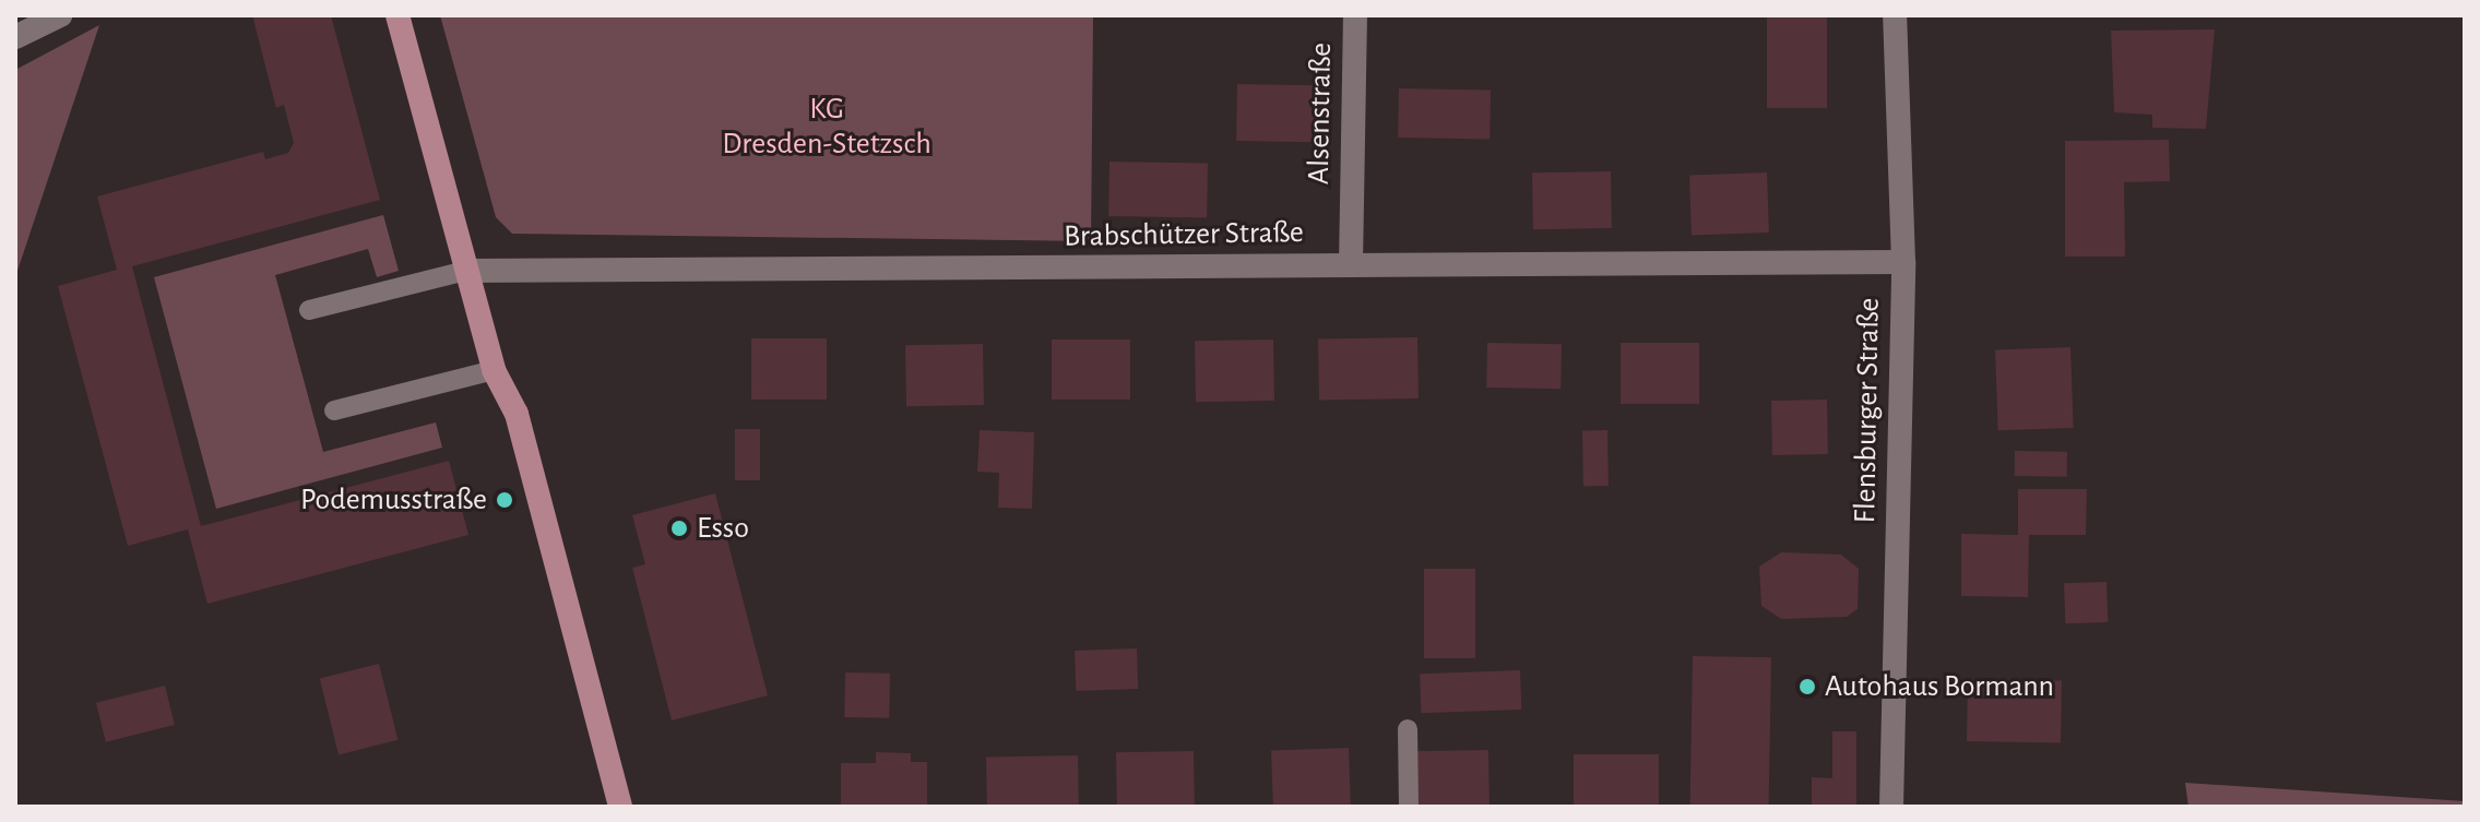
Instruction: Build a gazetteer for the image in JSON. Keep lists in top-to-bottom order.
{
  "streets": {
    "street": ["Alsenstraße", "Brabschützer Straße", "Flensburger Straße"]
  },
  "crossings": [
    ["Alsenstraße", "Brabschützer Straße"],
    ["Brabschützer Straße", "Flensburger Straße"]
  ],
  "parks": ["KG Dresden-Stetzsch"],
  "places": ["Podemusstraße", "Esso", "Autohaus Bormann"]
}
